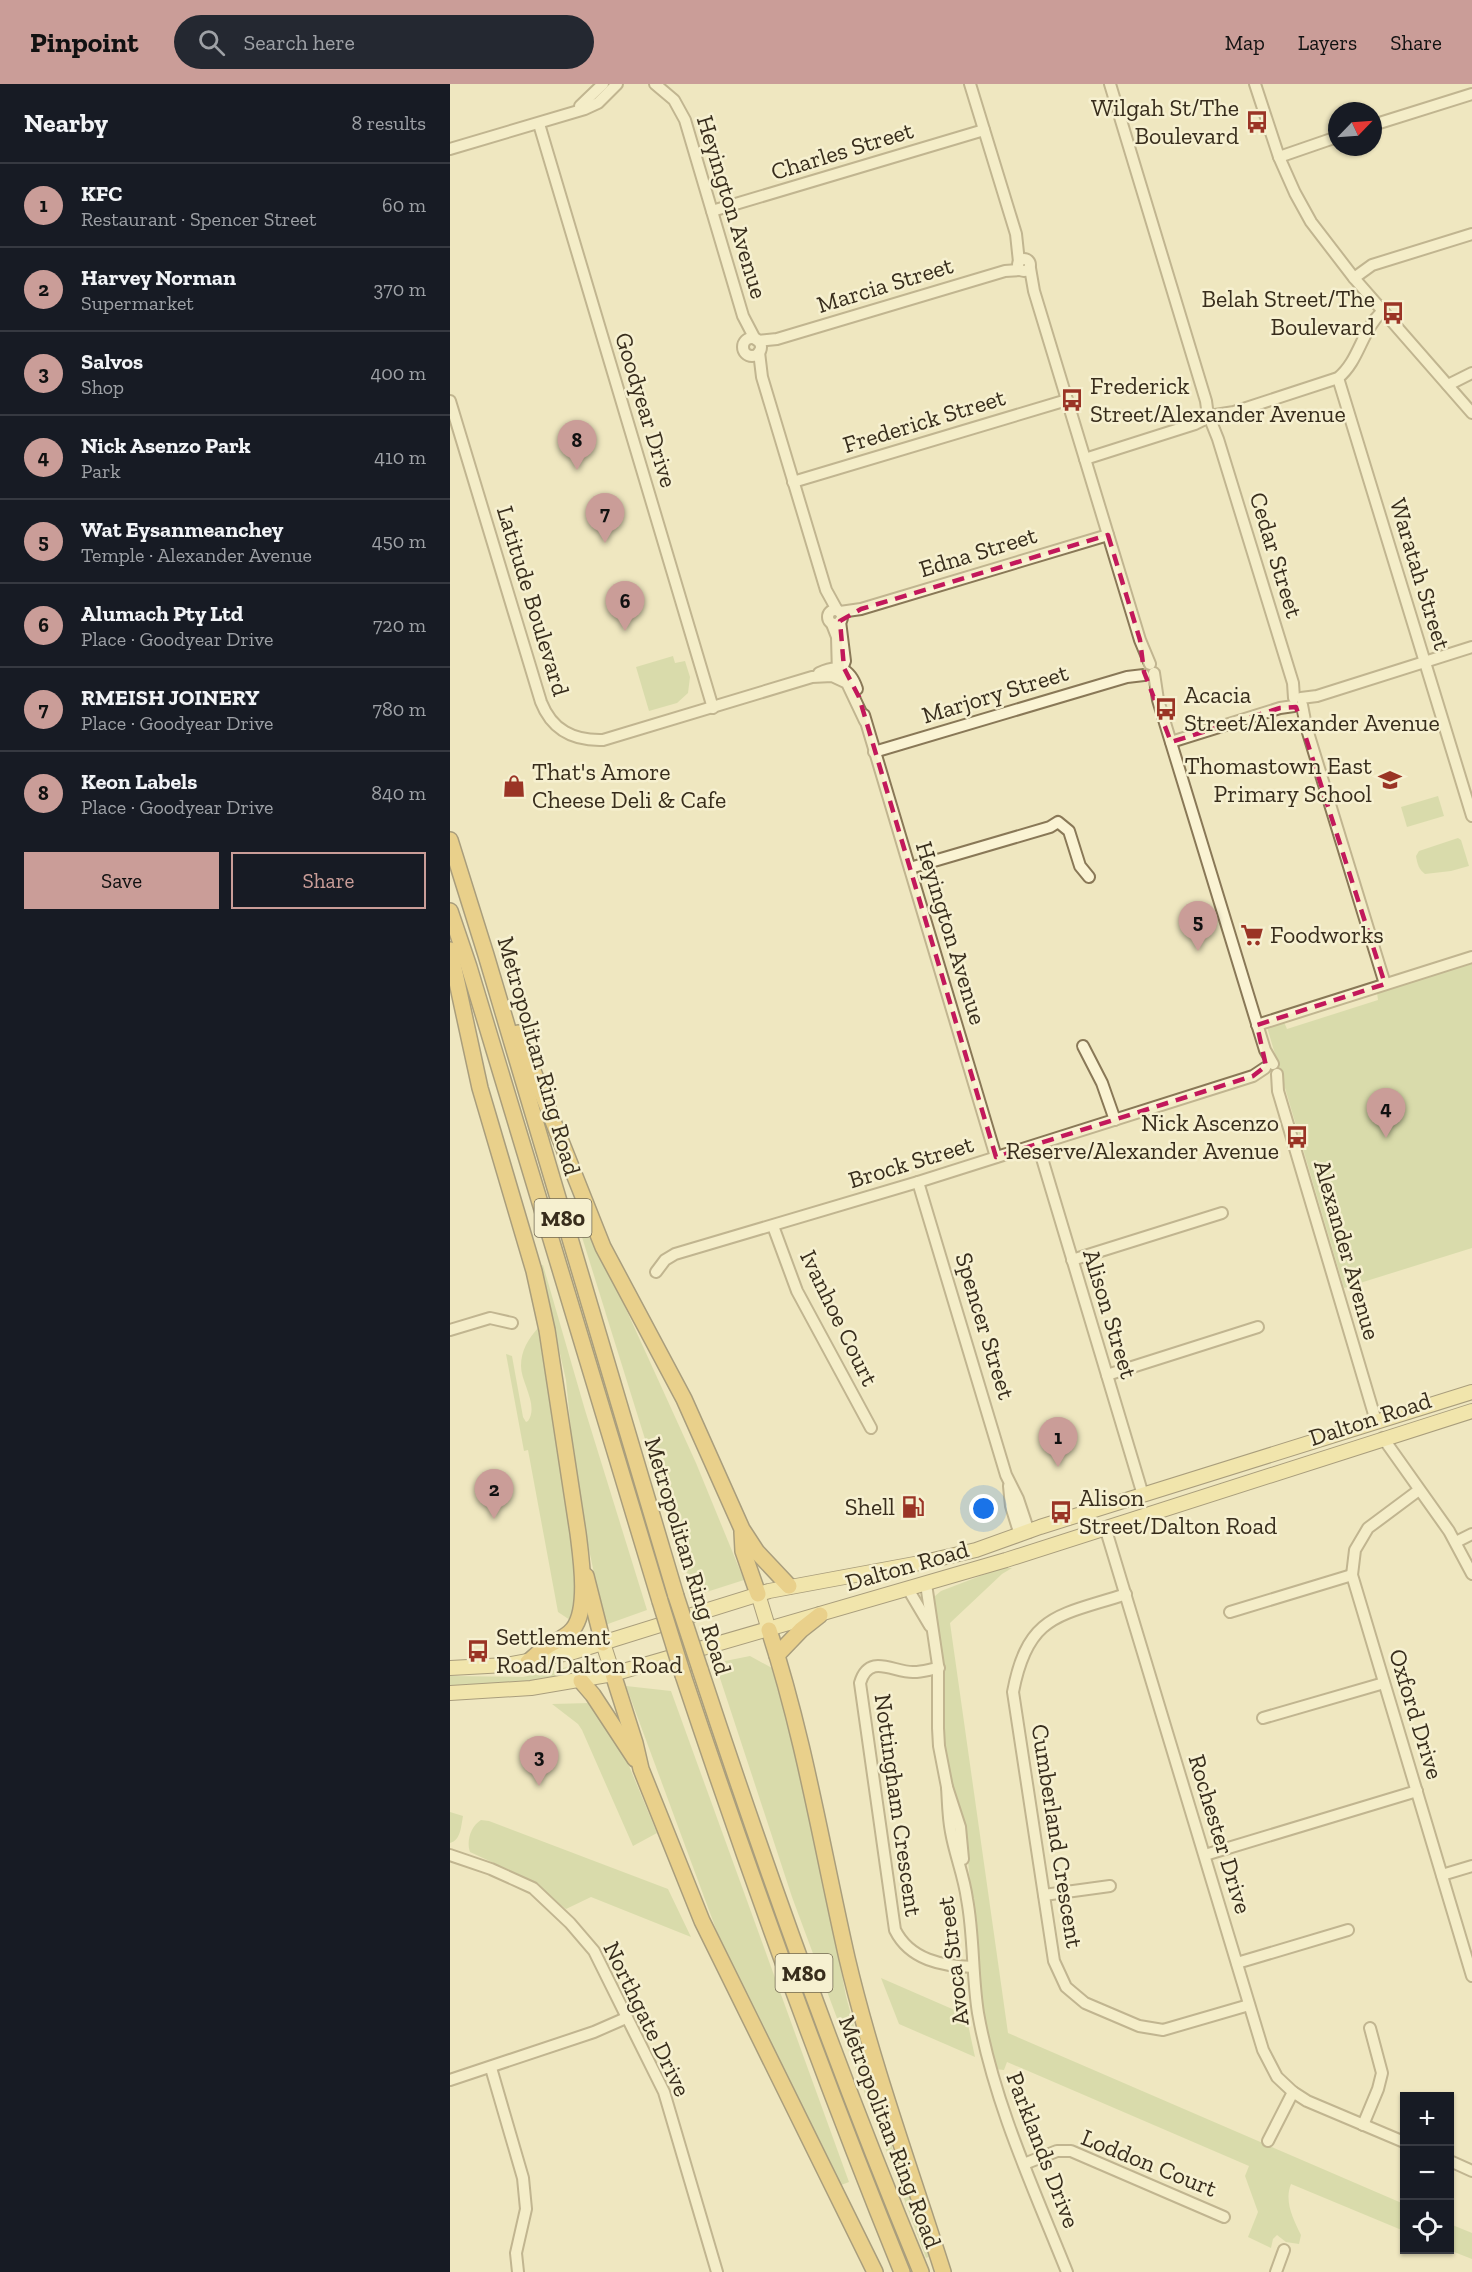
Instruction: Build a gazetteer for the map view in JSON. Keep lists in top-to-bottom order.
{
  "streets": {
    "highway": ["Metropolitan Ring Road", "M80"],
    "main road": ["Spencer Street", "Dalton Road"],
    "street": [
      "Charles Street",
      "Heyington Avenue",
      "Marcia Street",
      "Goodyear Drive",
      "Frederick Street",
      "Edna Street",
      "Cedar Street",
      "Waratah Street",
      "Latitude Boulevard",
      "Marjory Street",
      "Brock Street",
      "Alexander Avenue",
      "Alison Street",
      "Ivanhoe Court",
      "Oxford Drive",
      "Nottingham Crescent",
      "Rochester Drive",
      "Cumberland Crescent",
      "Avoca Street",
      "Northgate Drive",
      "Parklands Drive",
      "Loddon Court"
    ]
  },
  "crossings": [
    ["Charles Street", "Heyington Avenue"],
    ["Charles Street", "Alexander Avenue"],
    ["Heyington Avenue", "Marcia Street"],
    ["Heyington Avenue", "Frederick Street"],
    ["Heyington Avenue", "Edna Street"],
    ["Heyington Avenue", "Latitude Boulevard"],
    ["Heyington Avenue", "Marjory Street"],
    ["Heyington Avenue", "Brock Street"],
    ["Marcia Street", "Alexander Avenue"],
    ["Goodyear Drive", "Latitude Boulevard"],
    ["Frederick Street", "Alexander Avenue"],
    ["Edna Street", "Alexander Avenue"],
    ["Marjory Street", "Alexander Avenue"],
    ["Brock Street", "Alexander Avenue"],
    ["Brock Street", "Alison Street"],
    ["Brock Street", "Ivanhoe Court"],
    ["Brock Street", "Spencer Street"],
    ["Alexander Avenue", "Dalton Road"],
    ["Alison Street", "Dalton Road"],
    ["Spencer Street", "Dalton Road"],
    ["Dalton Road", "Rochester Drive"],
    ["Dalton Road", "Avoca Street"],
    ["Nottingham Crescent", "Avoca Street"],
    ["Rochester Drive", "Cumberland Crescent"],
    ["Avoca Street", "Parklands Drive"],
    ["Parklands Drive", "Loddon Court"]
  ],
  "places": {
    "bus stop": [
      "Wilgah St/The Boulevard",
      "Belah Street/The Boulevard",
      "Frederick Street/Alexander Avenue",
      "Acacia Street/Alexander Avenue",
      "Nick Ascenzo Reserve/Alexander Avenue",
      "Alison Street/Dalton Road",
      "Settlement Road/Dalton Road"
    ],
    "school or university": ["Thomastown East Primary School"],
    "shop": ["That's Amore Cheese Deli & Cafe"],
    "supermarket": ["Foodworks"],
    "fuel station": ["Shell"]
  },
  "north": "top right",
  "page": {
    "header": "Pinpoint",
    "search": "Search here",
    "nav": ["Map", "Layers", "Share"],
    "heading": ["Nearby", "8 results"],
    "list": [
      {
        "mark": "1",
        "name": "KFC",
        "note": "Restaurant · Spencer Street",
        "value": "60 m"
      },
      {
        "mark": "2",
        "name": "Harvey Norman",
        "note": "Supermarket",
        "value": "370 m"
      },
      {
        "mark": "3",
        "name": "Salvos",
        "note": "Shop",
        "value": "400 m"
      },
      {
        "mark": "4",
        "name": "Nick Asenzo Park",
        "note": "Park",
        "value": "410 m"
      },
      {
        "mark": "5",
        "name": "Wat Eysanmeanchey",
        "note": "Temple · Alexander Avenue",
        "value": "450 m"
      },
      {
        "mark": "6",
        "name": "Alumach Pty Ltd",
        "note": "Place · Goodyear Drive",
        "value": "720 m"
      },
      {
        "mark": "7",
        "name": "RMEISH JOINERY",
        "note": "Place · Goodyear Drive",
        "value": "780 m"
      },
      {
        "mark": "8",
        "name": "Keon Labels",
        "note": "Place · Goodyear Drive",
        "value": "840 m"
      }
    ],
    "pins": [
      "8",
      "7",
      "6",
      "5",
      "4",
      "1",
      "2",
      "3"
    ],
    "buttons": ["Save", "Share"],
    "map_buttons": ["+", "−"]
  }
}
